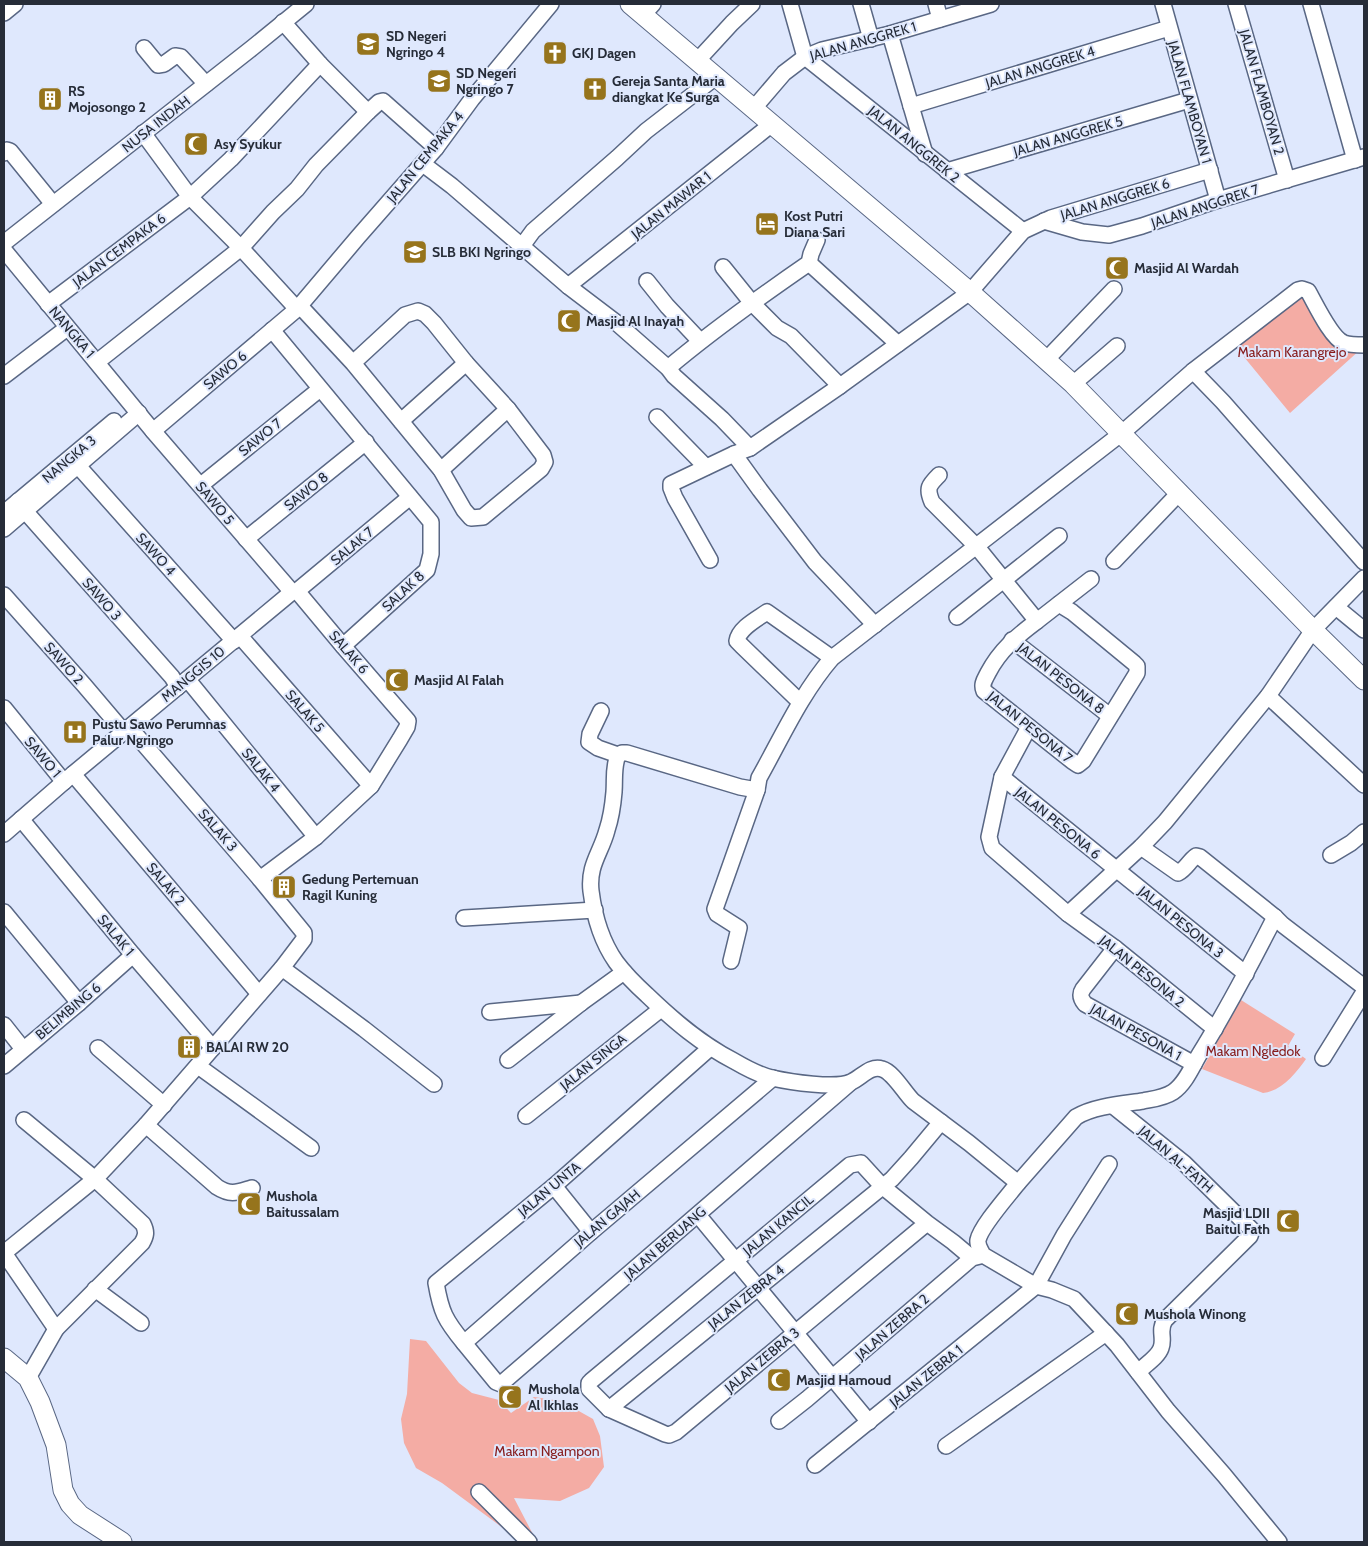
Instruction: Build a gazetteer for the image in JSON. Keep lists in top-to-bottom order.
{
  "streets": {
    "street": [
      "JALAN ANGGREK 1",
      "JALAN ANGGREK 4",
      "JALAN FLAMBOYAN 2",
      "JALAN FLAMBOYAN 1",
      "NUSA INDAH",
      "JALAN ANGGREK 5",
      "JALAN ANGGREK 2",
      "JALAN CEMPAKA 4",
      "JALAN ANGGREK 6",
      "JALAN MAWAR 1",
      "JALAN ANGGREK 7",
      "JALAN CEMPAKA 6",
      "NANGKA 1",
      "SAWO 6",
      "SAWO 7",
      "SAWO 8",
      "SAWO 5",
      "SALAK 7",
      "SAWO 4",
      "SALAK 8",
      "SAWO 3",
      "SALAK 6",
      "SAWO 2",
      "MANGGIS 10",
      "JALAN PESONA 8",
      "SALAK 5",
      "JALAN PESONA 7",
      "SAWO 1",
      "SALAK 4",
      "JALAN PESONA 6",
      "SALAK 3",
      "SALAK 2",
      "JALAN PESONA 3",
      "SALAK 1",
      "JALAN PESONA 2",
      "BELIMBING 6",
      "JALAN PESONA 1",
      "JALAN SINGA",
      "JALAN AL-FATH",
      "JALAN UNTA",
      "JALAN GAJAH",
      "JALAN KANCIL",
      "JALAN BERUANG",
      "JALAN ZEBRA 4",
      "JALAN ZEBRA 2",
      "JALAN ZEBRA 3",
      "JALAN ZEBRA 1"
    ]
  },
  "crossings": [
    ["JALAN ANGGREK 1", "JALAN ANGGREK 2"],
    ["JALAN ANGGREK 4", "JALAN FLAMBOYAN 1"],
    ["JALAN FLAMBOYAN 2", "JALAN ANGGREK 7"],
    ["JALAN FLAMBOYAN 1", "JALAN ANGGREK 5"],
    ["JALAN FLAMBOYAN 1", "JALAN ANGGREK 6"],
    ["JALAN FLAMBOYAN 1", "JALAN ANGGREK 7"],
    ["JALAN ANGGREK 5", "JALAN ANGGREK 2"],
    ["JALAN ANGGREK 2", "JALAN ANGGREK 6"],
    ["JALAN CEMPAKA 4", "SAWO 6"],
    ["JALAN ANGGREK 6", "JALAN ANGGREK 7"],
    ["JALAN CEMPAKA 6", "NANGKA 1"],
    ["NANGKA 1", "SAWO 5"],
    ["SAWO 6", "SAWO 5"],
    ["SAWO 6", "SALAK 8"],
    ["SAWO 7", "SAWO 5"],
    ["SAWO 7", "SALAK 8"],
    ["SAWO 8", "SAWO 5"],
    ["SAWO 8", "SALAK 8"],
    ["SAWO 5", "SALAK 7"],
    ["SAWO 5", "SALAK 6"],
    ["SAWO 5", "MANGGIS 10"],
    ["SALAK 7", "SALAK 8"],
    ["SALAK 7", "SALAK 6"],
    ["SALAK 7", "MANGGIS 10"],
    ["SAWO 4", "MANGGIS 10"],
    ["SAWO 4", "SALAK 5"],
    ["SALAK 8", "SALAK 6"],
    ["SAWO 3", "MANGGIS 10"],
    ["SAWO 3", "SALAK 4"],
    ["SALAK 6", "MANGGIS 10"],
    ["SALAK 6", "SALAK 5"],
    ["SAWO 2", "MANGGIS 10"],
    ["SAWO 2", "SALAK 3"],
    ["MANGGIS 10", "SALAK 5"],
    ["MANGGIS 10", "SAWO 1"],
    ["MANGGIS 10", "SALAK 4"],
    ["MANGGIS 10", "SALAK 3"],
    ["MANGGIS 10", "SALAK 2"],
    ["MANGGIS 10", "SALAK 1"],
    ["JALAN PESONA 8", "JALAN PESONA 7"],
    ["SAWO 1", "SALAK 2"],
    ["JALAN PESONA 6", "JALAN PESONA 3"],
    ["JALAN PESONA 6", "JALAN PESONA 2"],
    ["SALAK 1", "BELIMBING 6"],
    ["JALAN PESONA 2", "JALAN PESONA 1"],
    ["JALAN AL-FATH", "JALAN KANCIL"],
    ["JALAN UNTA", "JALAN GAJAH"],
    ["JALAN UNTA", "JALAN BERUANG"],
    ["JALAN GAJAH", "JALAN BERUANG"],
    ["JALAN KANCIL", "JALAN ZEBRA 4"],
    ["JALAN KANCIL", "JALAN ZEBRA 2"],
    ["JALAN KANCIL", "JALAN ZEBRA 3"],
    ["JALAN KANCIL", "JALAN ZEBRA 1"],
    ["JALAN BERUANG", "JALAN ZEBRA 4"],
    ["JALAN ZEBRA 4", "JALAN ZEBRA 3"]
  ],
  "parks": ["Makam Karangrejo", "Makam Ngledok", "Makam Ngampon"],
  "places": {
    "school or university": ["SD Negeri Ngringo 4", "SD Negeri Ngringo 7", "SLB BKI Ngringo"],
    "church": ["GKJ Dagen", "Gereja Santa Maria diangkat Ke Surga"],
    "building": ["RS Mojosongo 2", "Gedung Pertemuan Ragil Kuning", "BALAI RW 20"],
    "mosque": [
      "Asy Syukur",
      "Masjid Al Wardah",
      "Masjid Al Inayah",
      "Masjid Al Falah",
      "Mushola Baitussalam",
      "Masjid LDII Baitul Fath",
      "Mushola Winong",
      "Masjid Hamoud",
      "Mushola Al Ikhlas"
    ],
    "hotel": ["Kost Putri Diana Sari"],
    "hospital": ["Pustu Sawo Perumnas Palur Ngringo"]
  }
}
